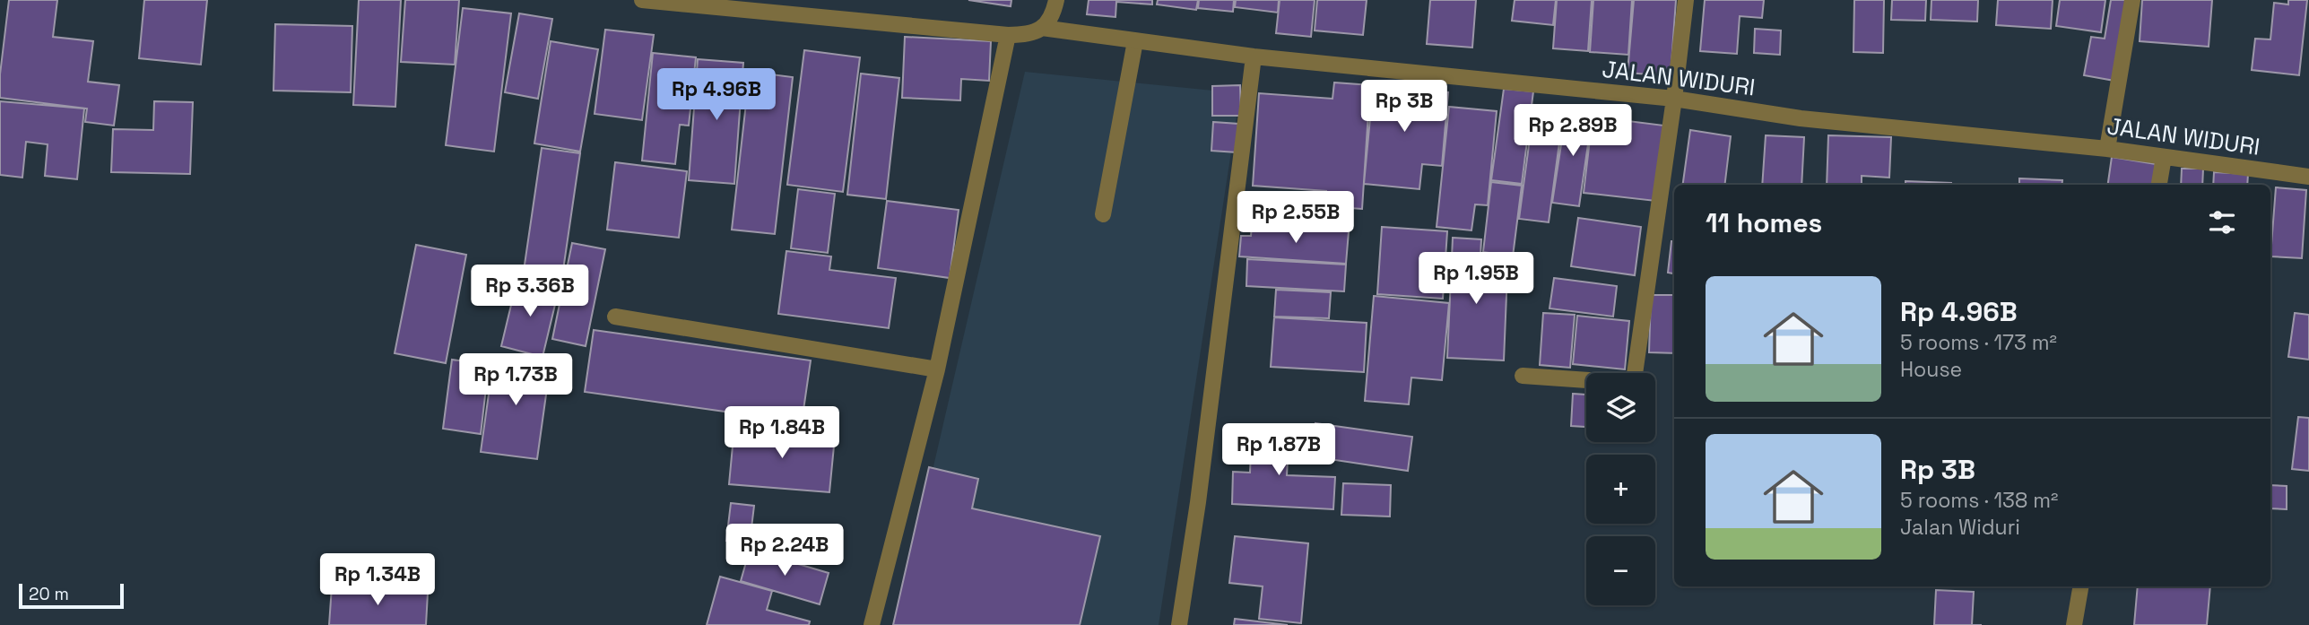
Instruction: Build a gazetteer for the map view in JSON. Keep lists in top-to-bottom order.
{
  "streets": {
    "street": ["JALAN WIDURI"]
  },
  "scale_bar": "20 m",
  "page": {
    "price": [
      "Rp 4.96B",
      "Rp 3B",
      "Rp 2.89B",
      "Rp 2.55B",
      "Rp 1.95B",
      "Rp 3.36B",
      "Rp 1.73B",
      "Rp 1.84B",
      "Rp 1.87B",
      "Rp 2.24B",
      "Rp 1.34B"
    ],
    "heading": "11 homes",
    "list": [
      {
        "name": "Rp 4.96B",
        "note": "5 rooms · 173 m² · House"
      },
      {
        "name": "Rp 3B",
        "note": "5 rooms · 138 m² · Jalan Widuri"
      }
    ],
    "map_buttons": ["+", "−"],
    "scale": "20 m"
  }
}
